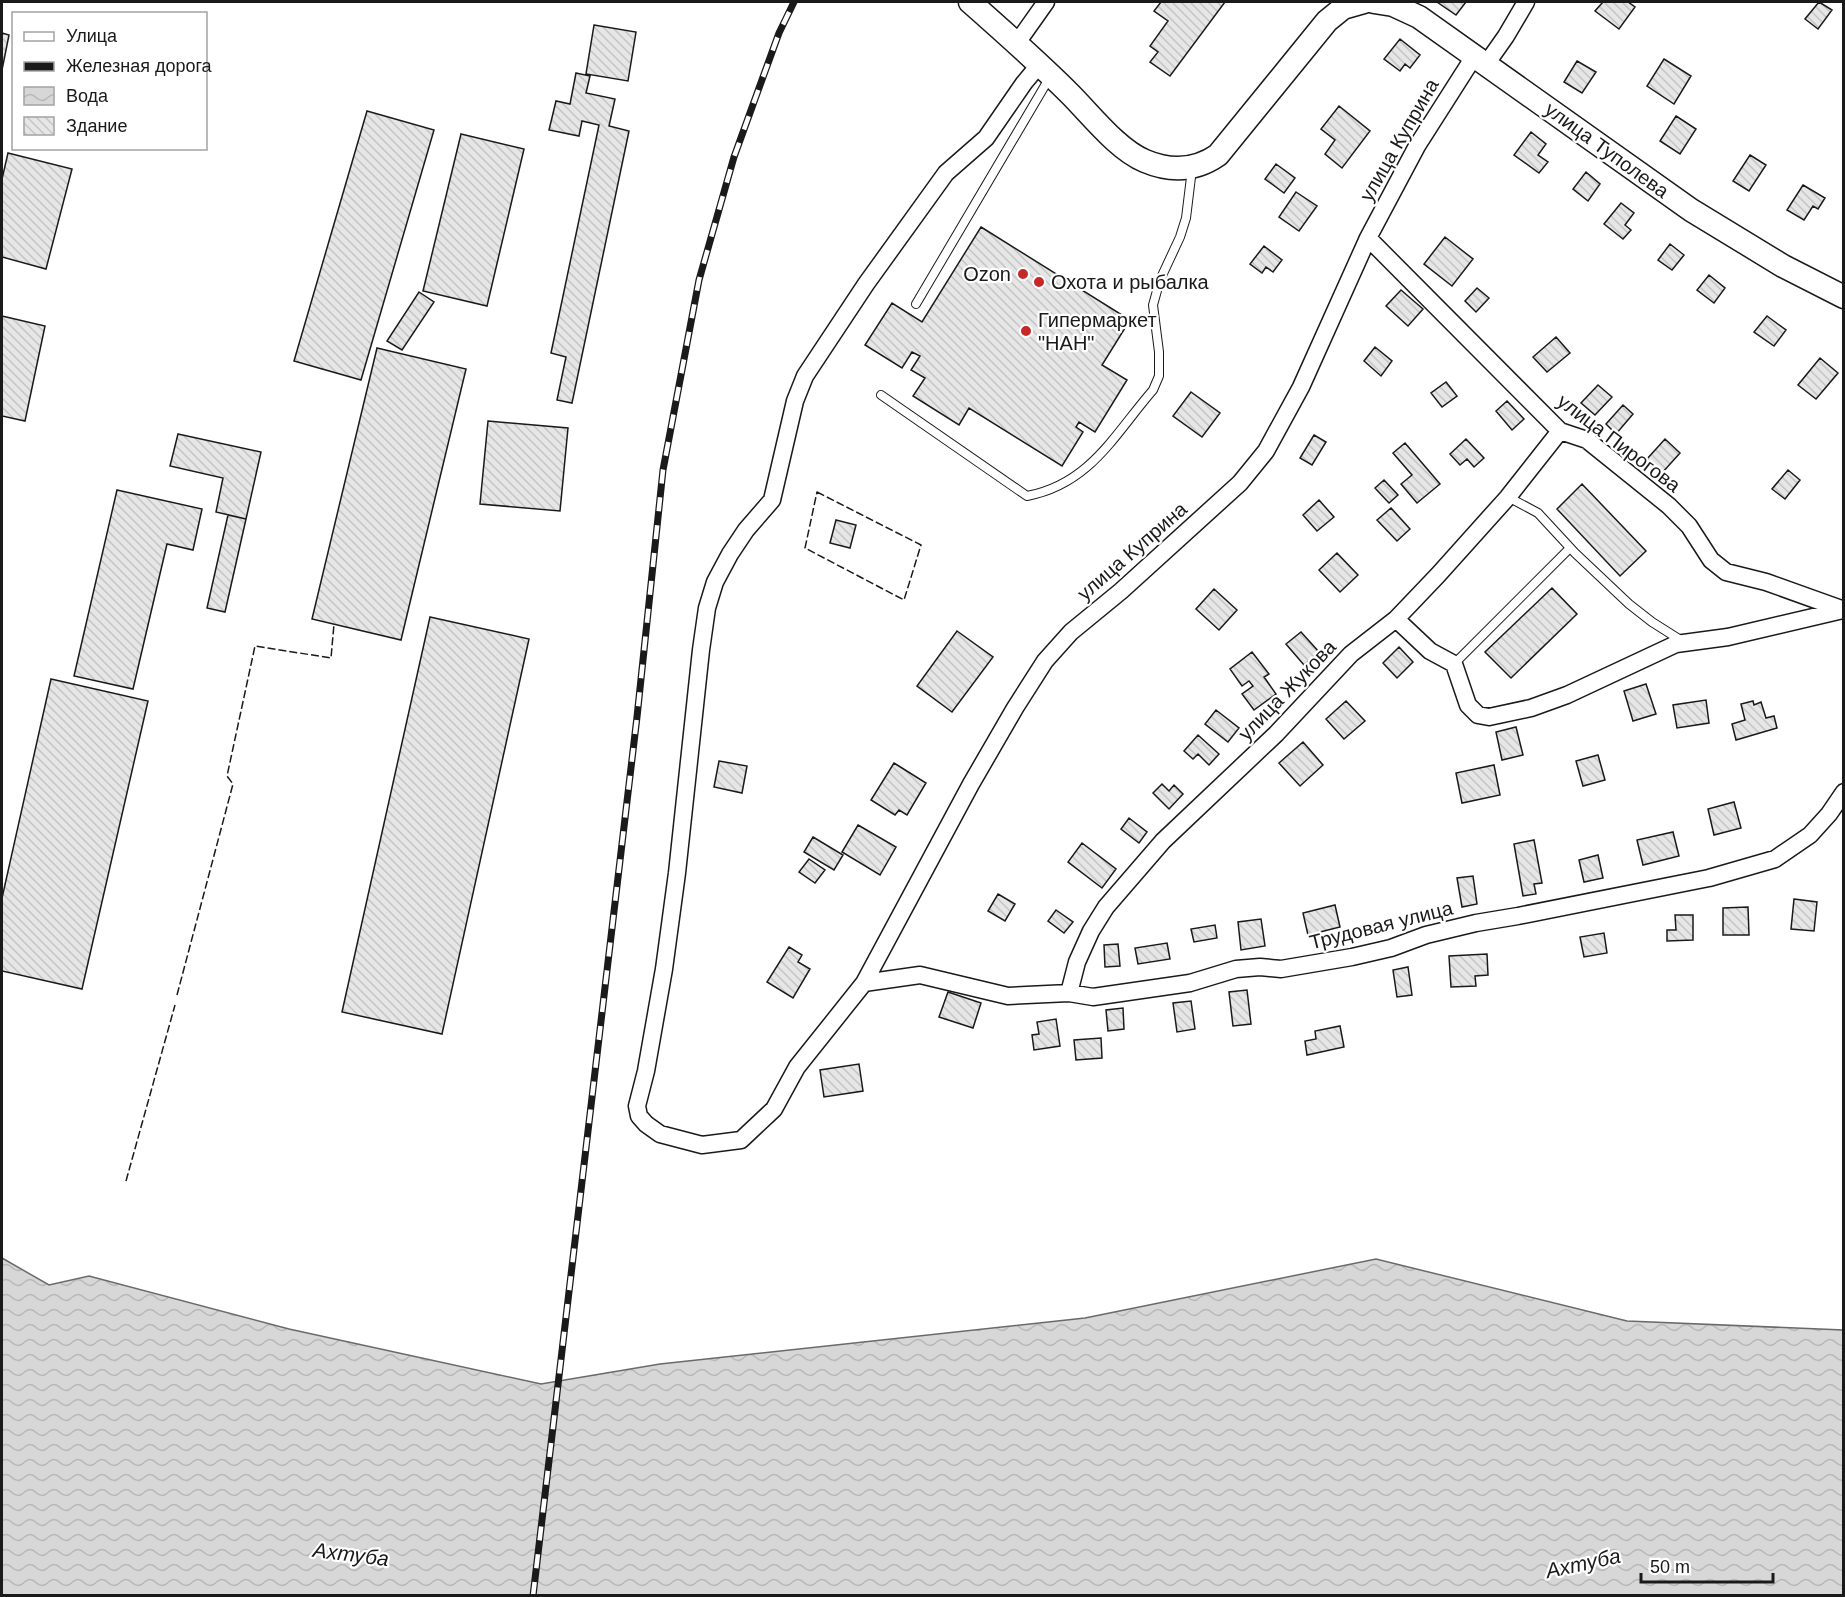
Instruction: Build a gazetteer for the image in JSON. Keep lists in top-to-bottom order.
{
  "streets": {
    "main road": ["улица Туполева"],
    "street": [
      "улица Куприна",
      "улица Пирогова",
      "улица Жукова",
      "Трудовая улица"
    ]
  },
  "crossings": [
    ["улица Куприна", "улица Туполева"],
    ["улица Куприна", "улица Пирогова"],
    ["улица Куприна", "Трудовая улица"],
    ["улица Пирогова", "улица Жукова"],
    ["улица Жукова", "Трудовая улица"]
  ],
  "water": ["Ахтуба"],
  "places": ["Ozon", "Охота и рыбалка", "Гипермаркет \"НАН\""],
  "legend": [
    "Улица",
    "Железная дорога",
    "Вода",
    "Здание"
  ],
  "scale_bar": "50 m"
}
